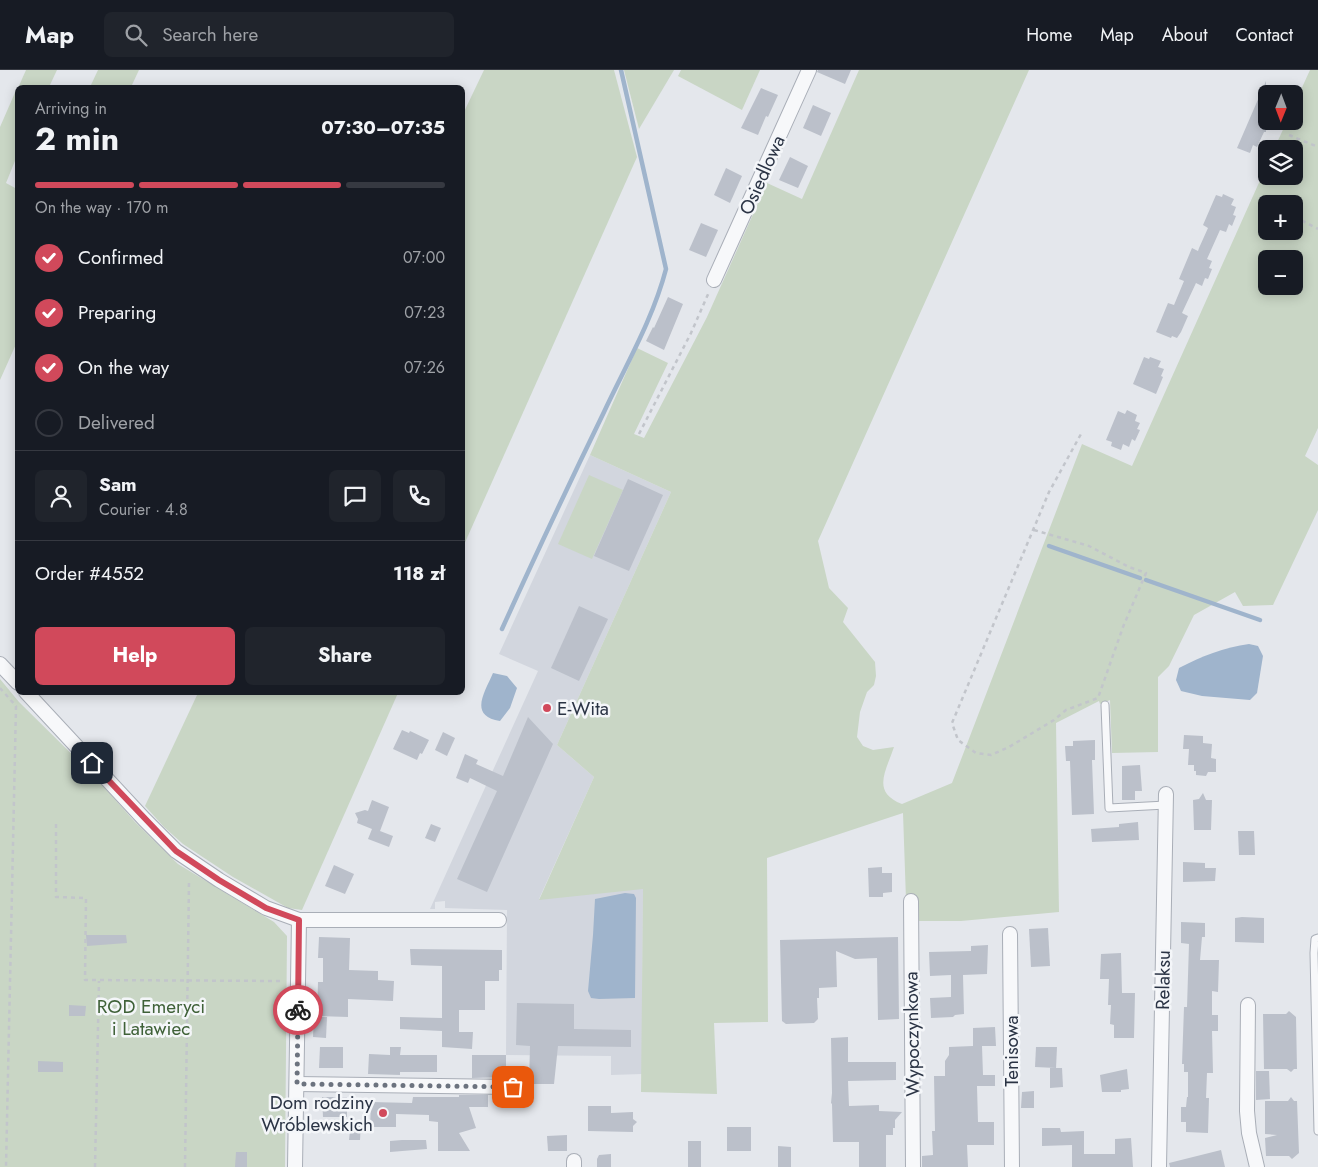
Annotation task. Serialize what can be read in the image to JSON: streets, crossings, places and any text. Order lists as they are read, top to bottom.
{
  "streets": {
    "street": [
      "Osiedlowa",
      "Relaksu",
      "Wypoczynkowa",
      "Tenisowa"
    ]
  },
  "parks": ["ROD Emeryci i Latawiec"],
  "places": ["E-Wita", "Dom rodziny Wróblewskich"],
  "north": "bottom",
  "page": {
    "header": "Map",
    "search": "Search here",
    "nav": [
      "Home",
      "Map",
      "About",
      "Contact"
    ],
    "map_buttons": ["+", "−"],
    "heading": ["2 min", "Arriving in", "07:30–07:35"],
    "panel": [
      "Sam",
      "Courier · 4.8",
      "Order #4552",
      "118 zł"
    ],
    "bar": "On the way · 170 m",
    "list": [
      ["Confirmed", "07:00"],
      ["Preparing", "07:23"],
      ["On the way", "07:26"],
      "Delivered"
    ],
    "buttons": ["Help", "Share"]
  }
}
